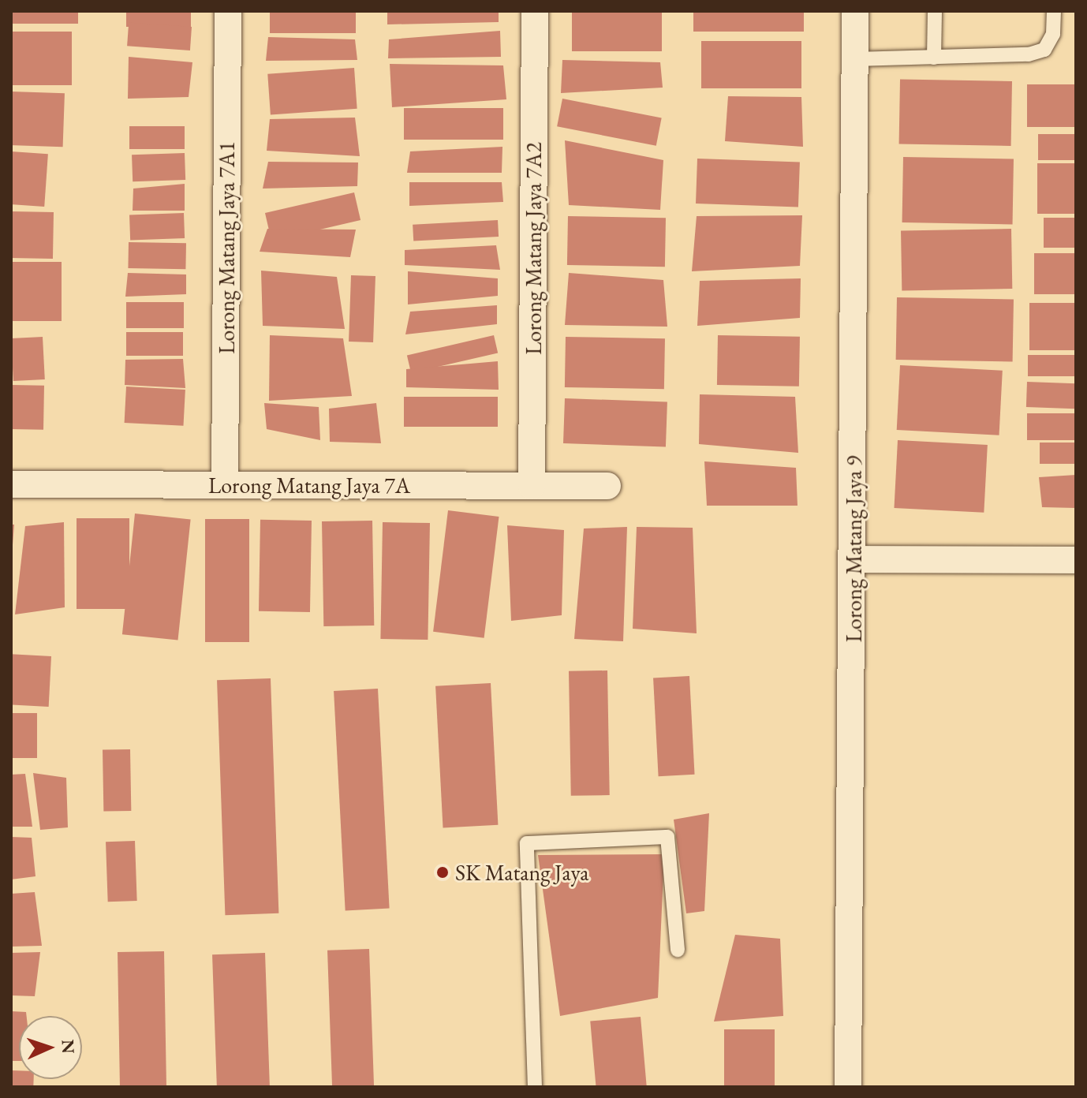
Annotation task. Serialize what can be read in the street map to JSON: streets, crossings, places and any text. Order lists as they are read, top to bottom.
{
  "streets": {
    "street": [
      "Lorong Matang Jaya 7A1",
      "Lorong Matang Jaya 7A2",
      "Lorong Matang Jaya 7A",
      "Lorong Matang Jaya 9"
    ]
  },
  "crossings": [
    ["Lorong Matang Jaya 7A1", "Lorong Matang Jaya 7A"],
    ["Lorong Matang Jaya 7A2", "Lorong Matang Jaya 7A"]
  ],
  "places": ["SK Matang Jaya"],
  "north": "right"
}
